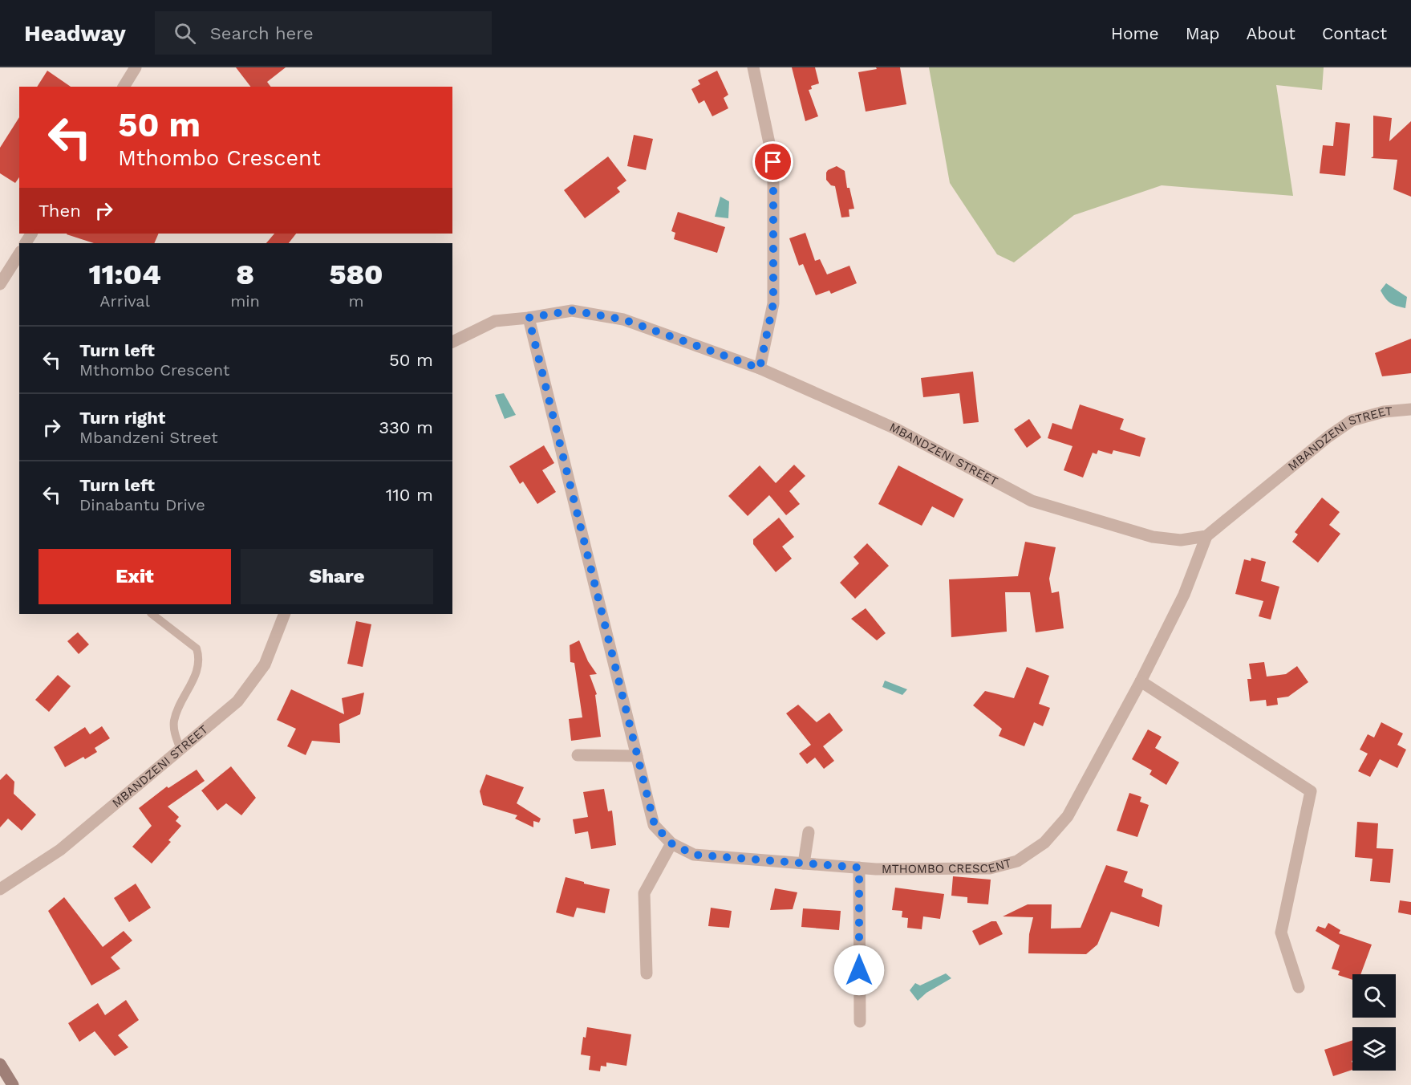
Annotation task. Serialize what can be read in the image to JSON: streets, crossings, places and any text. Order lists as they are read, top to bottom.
{
  "streets": {
    "street": ["MBANDZENI STREET", "MTHOMBO CRESCENT"]
  },
  "crossings": [
    ["MBANDZENI STREET", "MTHOMBO CRESCENT"]
  ],
  "page": {
    "header": "Headway",
    "search": "Search here",
    "nav": [
      "Home",
      "Map",
      "About",
      "Contact"
    ],
    "turn": ["50 m", "Mthombo Crescent"],
    "then": "Then",
    "eta": [
      "11:04",
      "Arrival",
      "8",
      "min",
      "580",
      "m"
    ],
    "list": [
      {
        "name": "Turn left",
        "note": "Mthombo Crescent",
        "value": "50 m"
      },
      {
        "name": "Turn right",
        "note": "Mbandzeni Street",
        "value": "330 m"
      },
      {
        "name": "Turn left",
        "note": "Dinabantu Drive",
        "value": "110 m"
      }
    ],
    "buttons": ["Exit", "Share"]
  }
}
